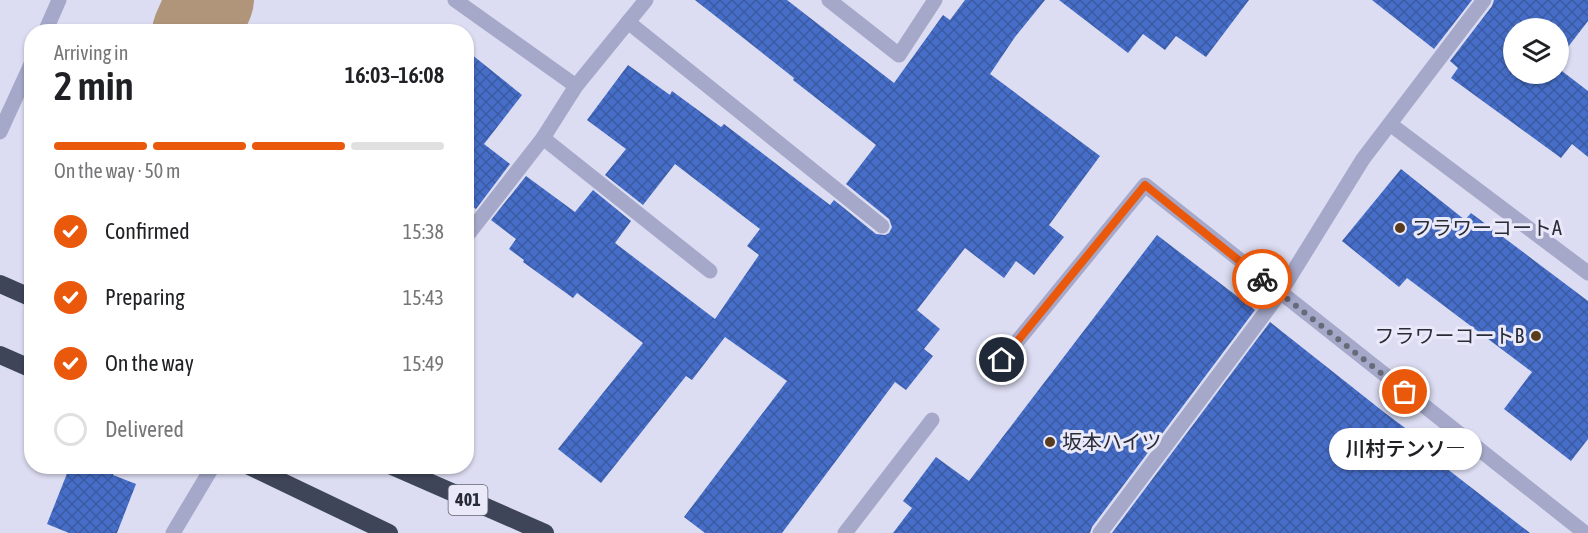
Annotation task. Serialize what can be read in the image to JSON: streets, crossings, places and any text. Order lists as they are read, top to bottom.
{
  "streets": {
    "highway": ["401"]
  },
  "places": [
    "フラワーコートA",
    "フラワーコートB",
    "川村テンソ―",
    "坂本ハイツ"
  ],
  "page": {
    "heading": ["2 min", "Arriving in", "16:03–16:08"],
    "bar": "On the way · 50 m",
    "list": [
      ["Confirmed", "15:38"],
      ["Preparing", "15:43"],
      ["On the way", "15:49"],
      "Delivered"
    ],
    "bubble": "川村テンソ―"
  }
}
